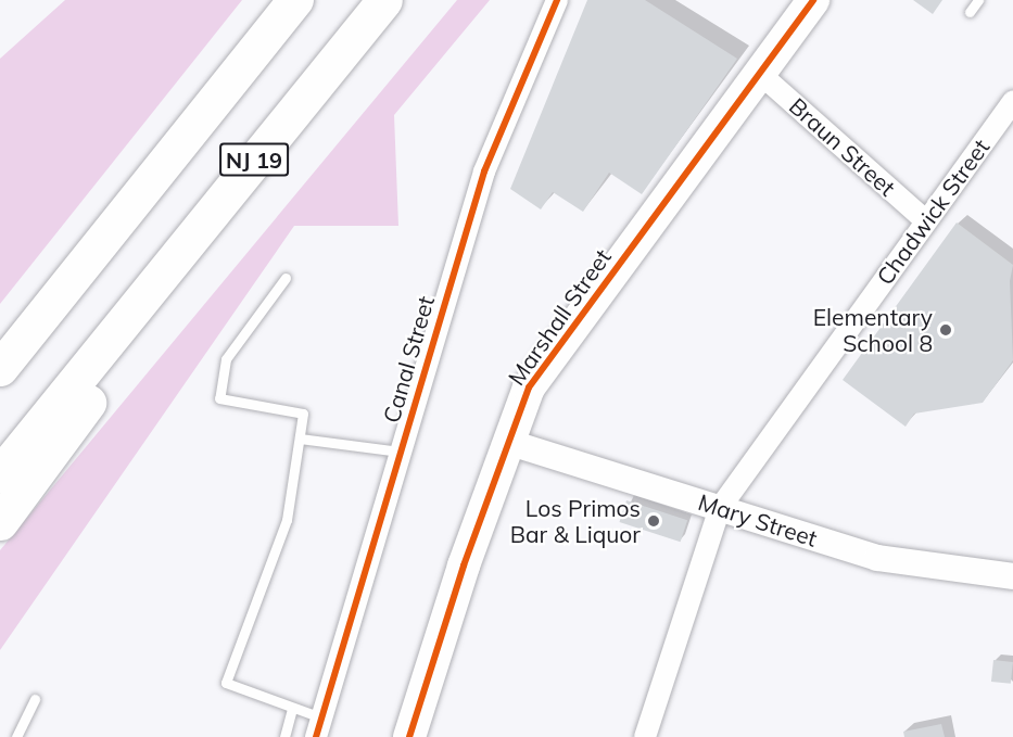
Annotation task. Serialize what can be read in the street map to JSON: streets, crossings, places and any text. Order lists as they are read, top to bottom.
{
  "streets": {
    "highway": ["NJ 19"],
    "main road": ["Marshall Street"],
    "street": [
      "Braun Street",
      "Chadwick Street",
      "Canal Street",
      "Mary Street"
    ]
  },
  "crossings": [
    ["Braun Street", "Chadwick Street"],
    ["Braun Street", "Marshall Street"],
    ["Chadwick Street", "Mary Street"],
    ["Marshall Street", "Mary Street"]
  ],
  "places": ["Elementary School 8", "Los Primos Bar & Liquor"]
}
